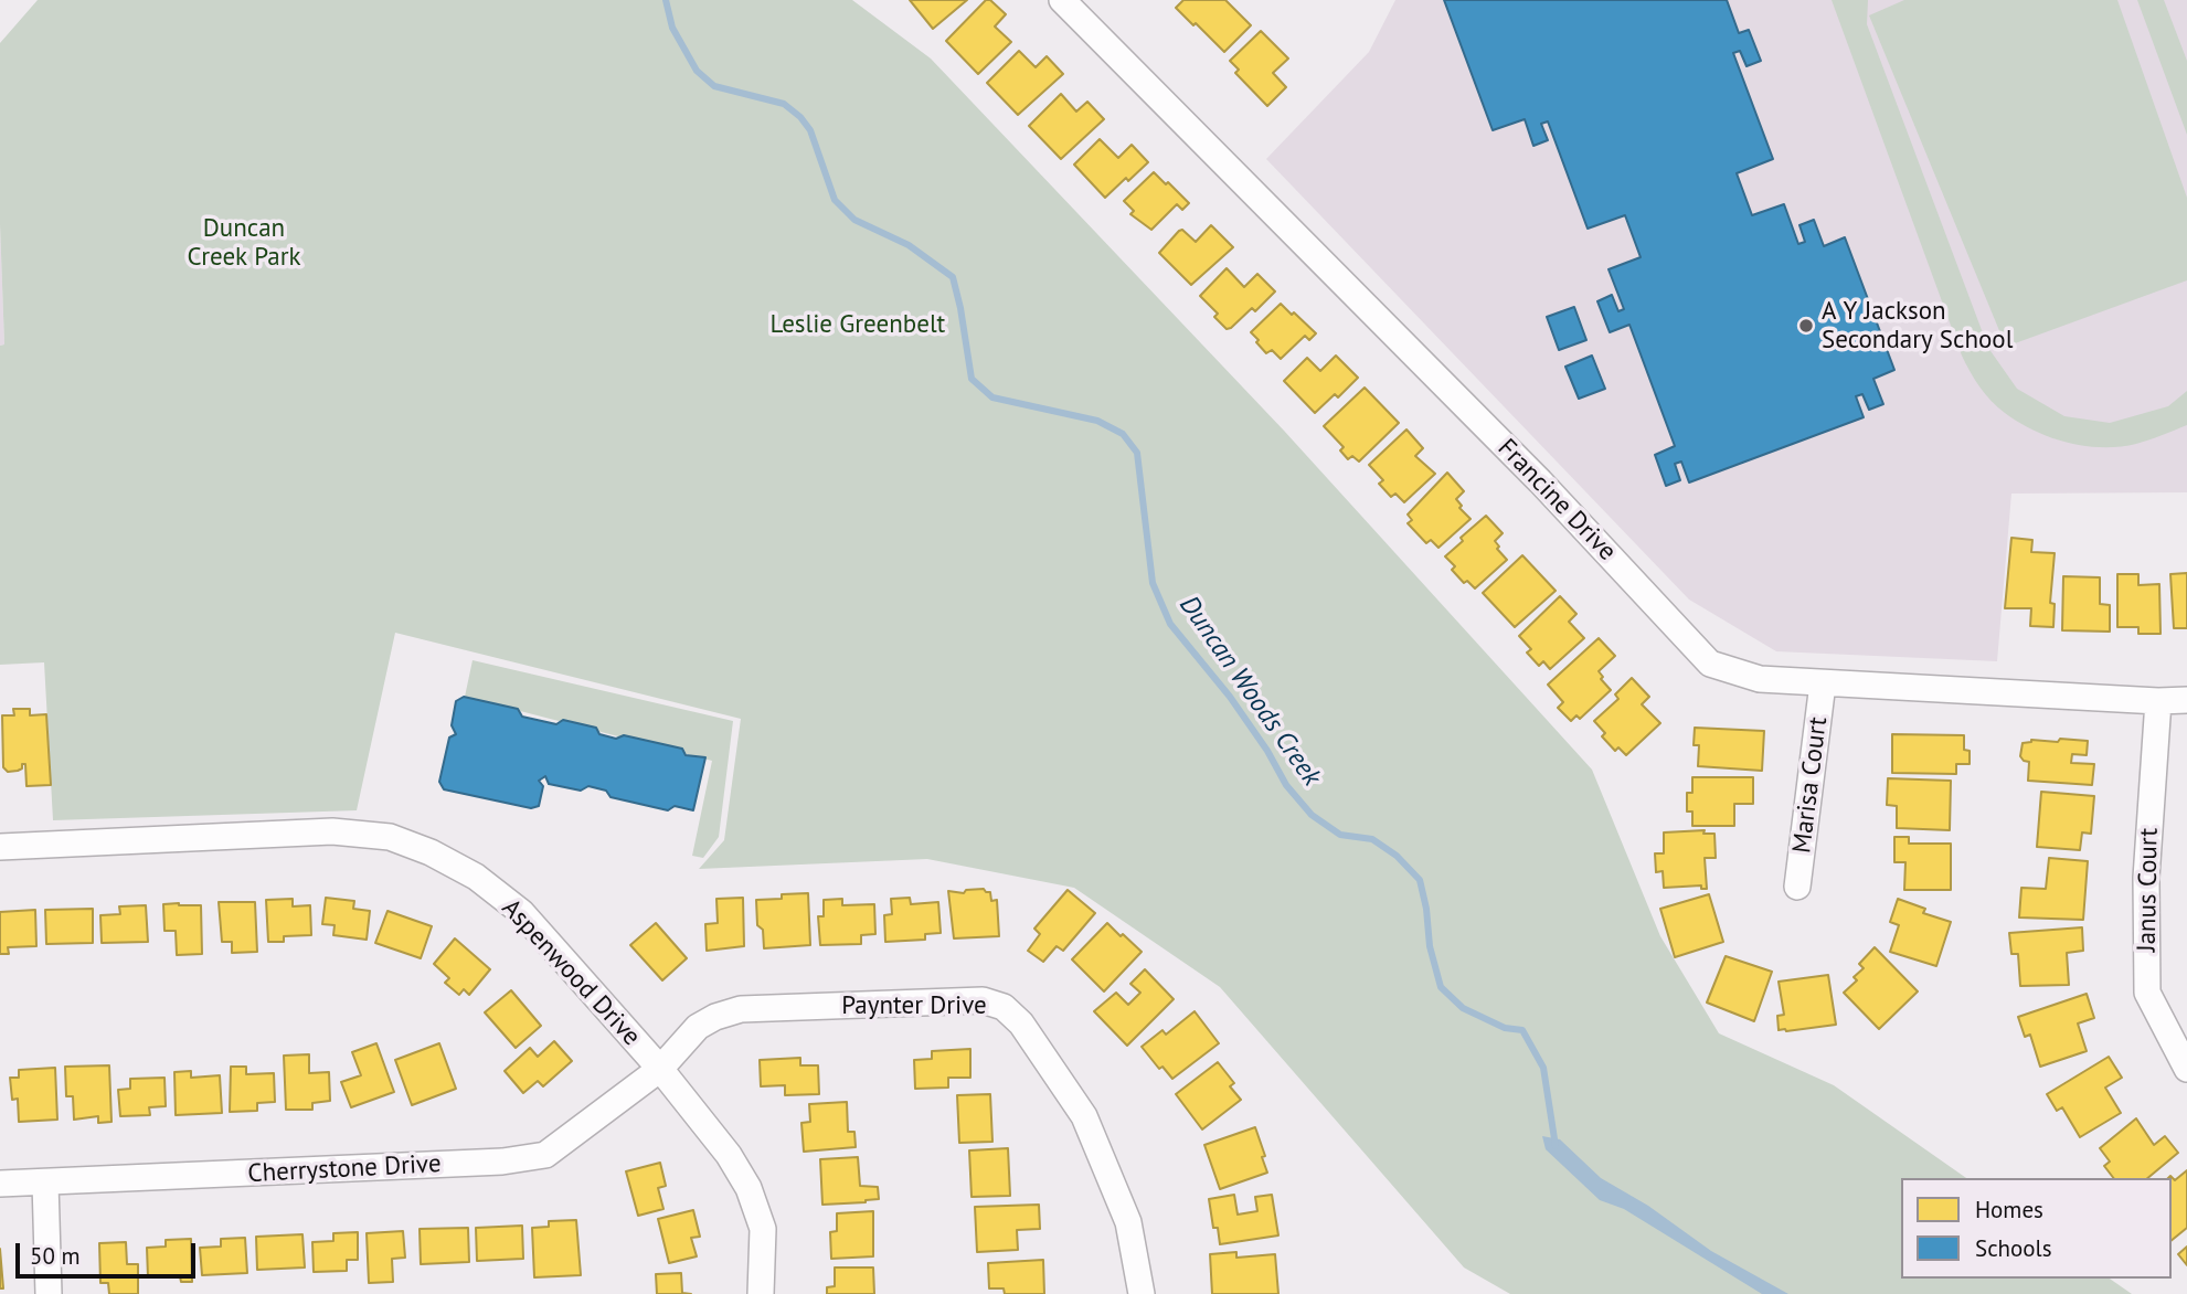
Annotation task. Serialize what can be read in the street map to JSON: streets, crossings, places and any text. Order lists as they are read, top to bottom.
{
  "streets": {
    "street": [
      "Francine Drive",
      "Marisa Court",
      "Janus Court",
      "Aspenwood Drive",
      "Paynter Drive",
      "Cherrystone Drive"
    ]
  },
  "crossings": [
    ["Francine Drive", "Marisa Court"],
    ["Francine Drive", "Janus Court"],
    ["Aspenwood Drive", "Paynter Drive"],
    ["Aspenwood Drive", "Cherrystone Drive"],
    ["Paynter Drive", "Cherrystone Drive"]
  ],
  "water": ["Duncan Woods Creek"],
  "parks": ["Duncan Creek Park", "Leslie Greenbelt"],
  "places": ["A Y Jackson Secondary School"],
  "legend": ["Homes", "Schools"],
  "scale_bar": "50 m"
}
